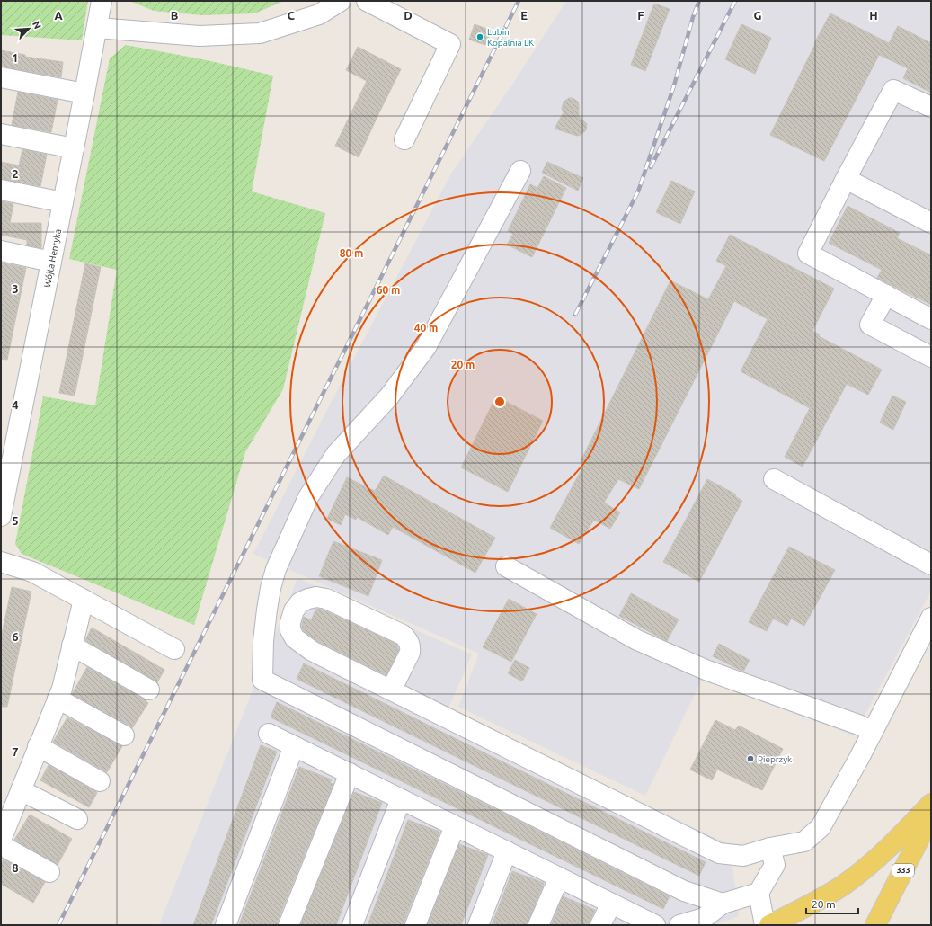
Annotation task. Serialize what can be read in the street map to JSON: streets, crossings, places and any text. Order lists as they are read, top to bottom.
{
  "streets": {
    "main road": ["333"],
    "street": ["Wójta Henryka"]
  },
  "places": ["Lubin Kopalnia LK", "Pieprzyk"],
  "scale_bar": "20 m",
  "north": "top right",
  "grid": {
    "columns": [
      "A",
      "B",
      "C",
      "D",
      "E",
      "F",
      "G",
      "H"
    ],
    "rows": [
      "1",
      "2",
      "3",
      "4",
      "5",
      "6",
      "7",
      "8"
    ]
  },
  "rings": [
    "80 m",
    "60 m",
    "40 m",
    "20 m"
  ]
}
